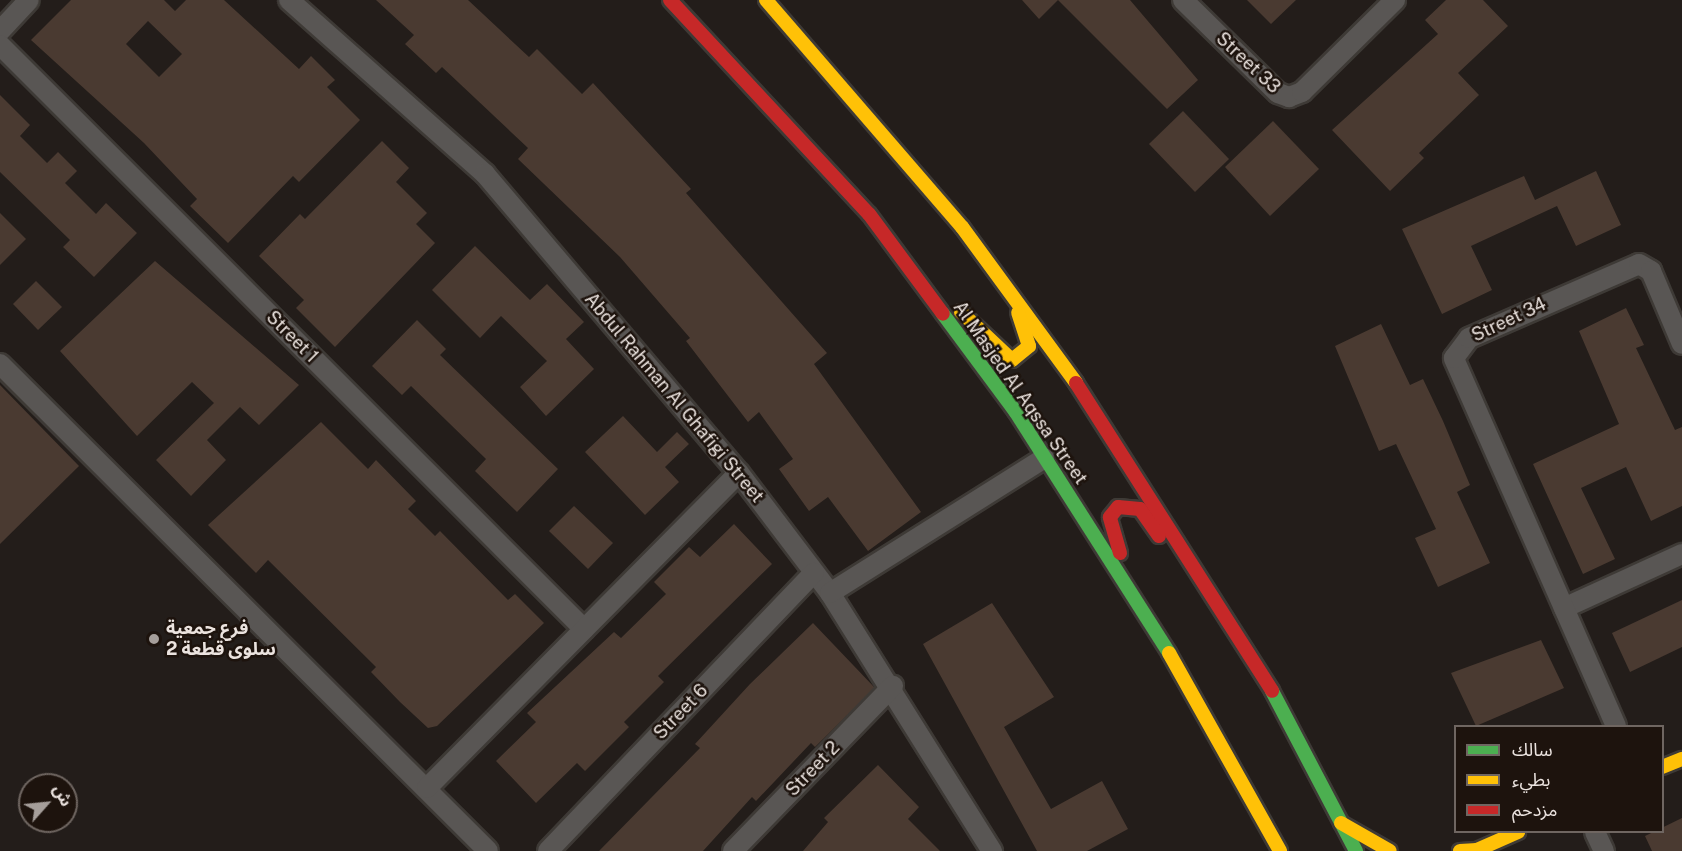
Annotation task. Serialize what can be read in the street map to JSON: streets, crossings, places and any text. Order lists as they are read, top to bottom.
{
  "streets": {
    "main road": ["Al Masjed Al Aqssa Street"],
    "street": [
      "Street 33",
      "Street 34",
      "Street 1",
      "Abdul Rahman Al Ghafigi Street",
      "Street 6",
      "Street 2"
    ]
  },
  "crossings": [
    ["Abdul Rahman Al Ghafigi Street", "Street 6"],
    ["Abdul Rahman Al Ghafigi Street", "Street 2"]
  ],
  "places": ["فرع جمعية سلوى قطعة 2"],
  "legend": ["سالك", "بطيء", "مزدحم"],
  "north": "top right"
}
